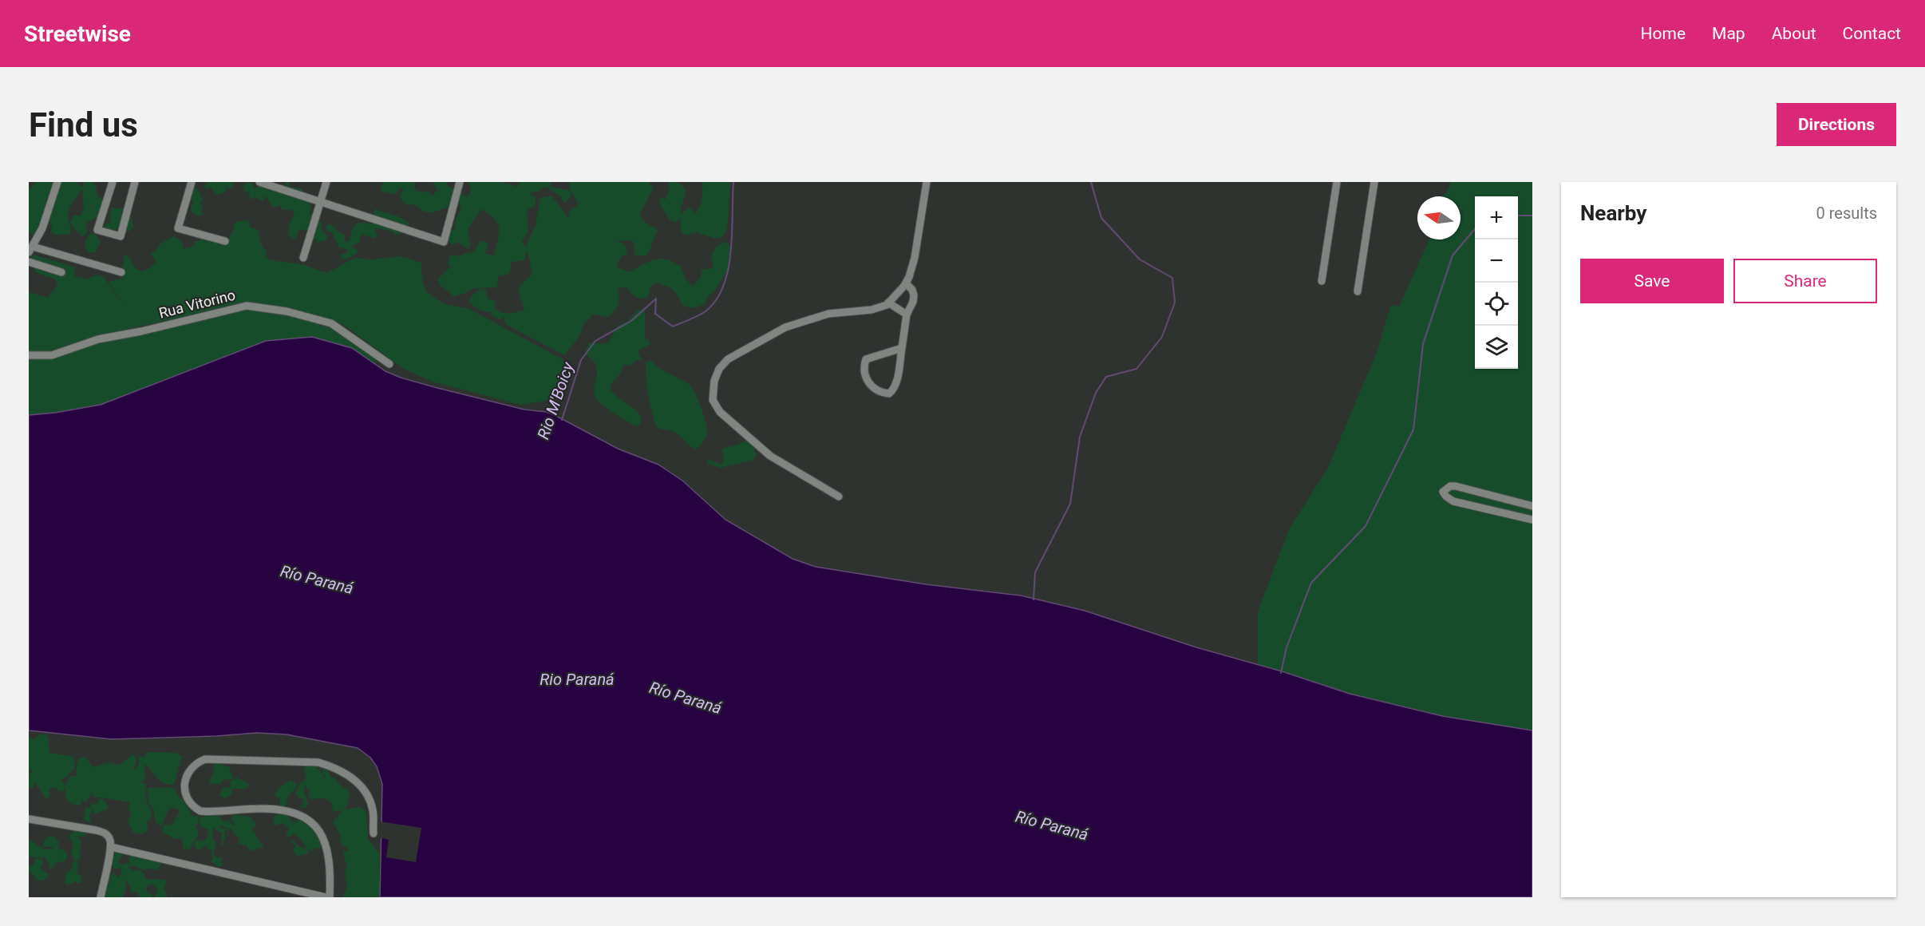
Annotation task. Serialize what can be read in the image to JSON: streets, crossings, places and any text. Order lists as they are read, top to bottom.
{
  "streets": {
    "street": ["Rua Vitorino"]
  },
  "water": ["Rio M'Boicy", "Río Paraná", "Rio Paraná"],
  "north": "left",
  "page": {
    "header": "Streetwise",
    "nav": [
      "Home",
      "Map",
      "About",
      "Contact"
    ],
    "buttons": [
      "Directions",
      ["Save", "Share"]
    ],
    "title": "Find us",
    "heading": ["Nearby", "0 results"],
    "map_buttons": ["+", "−"]
  }
}
